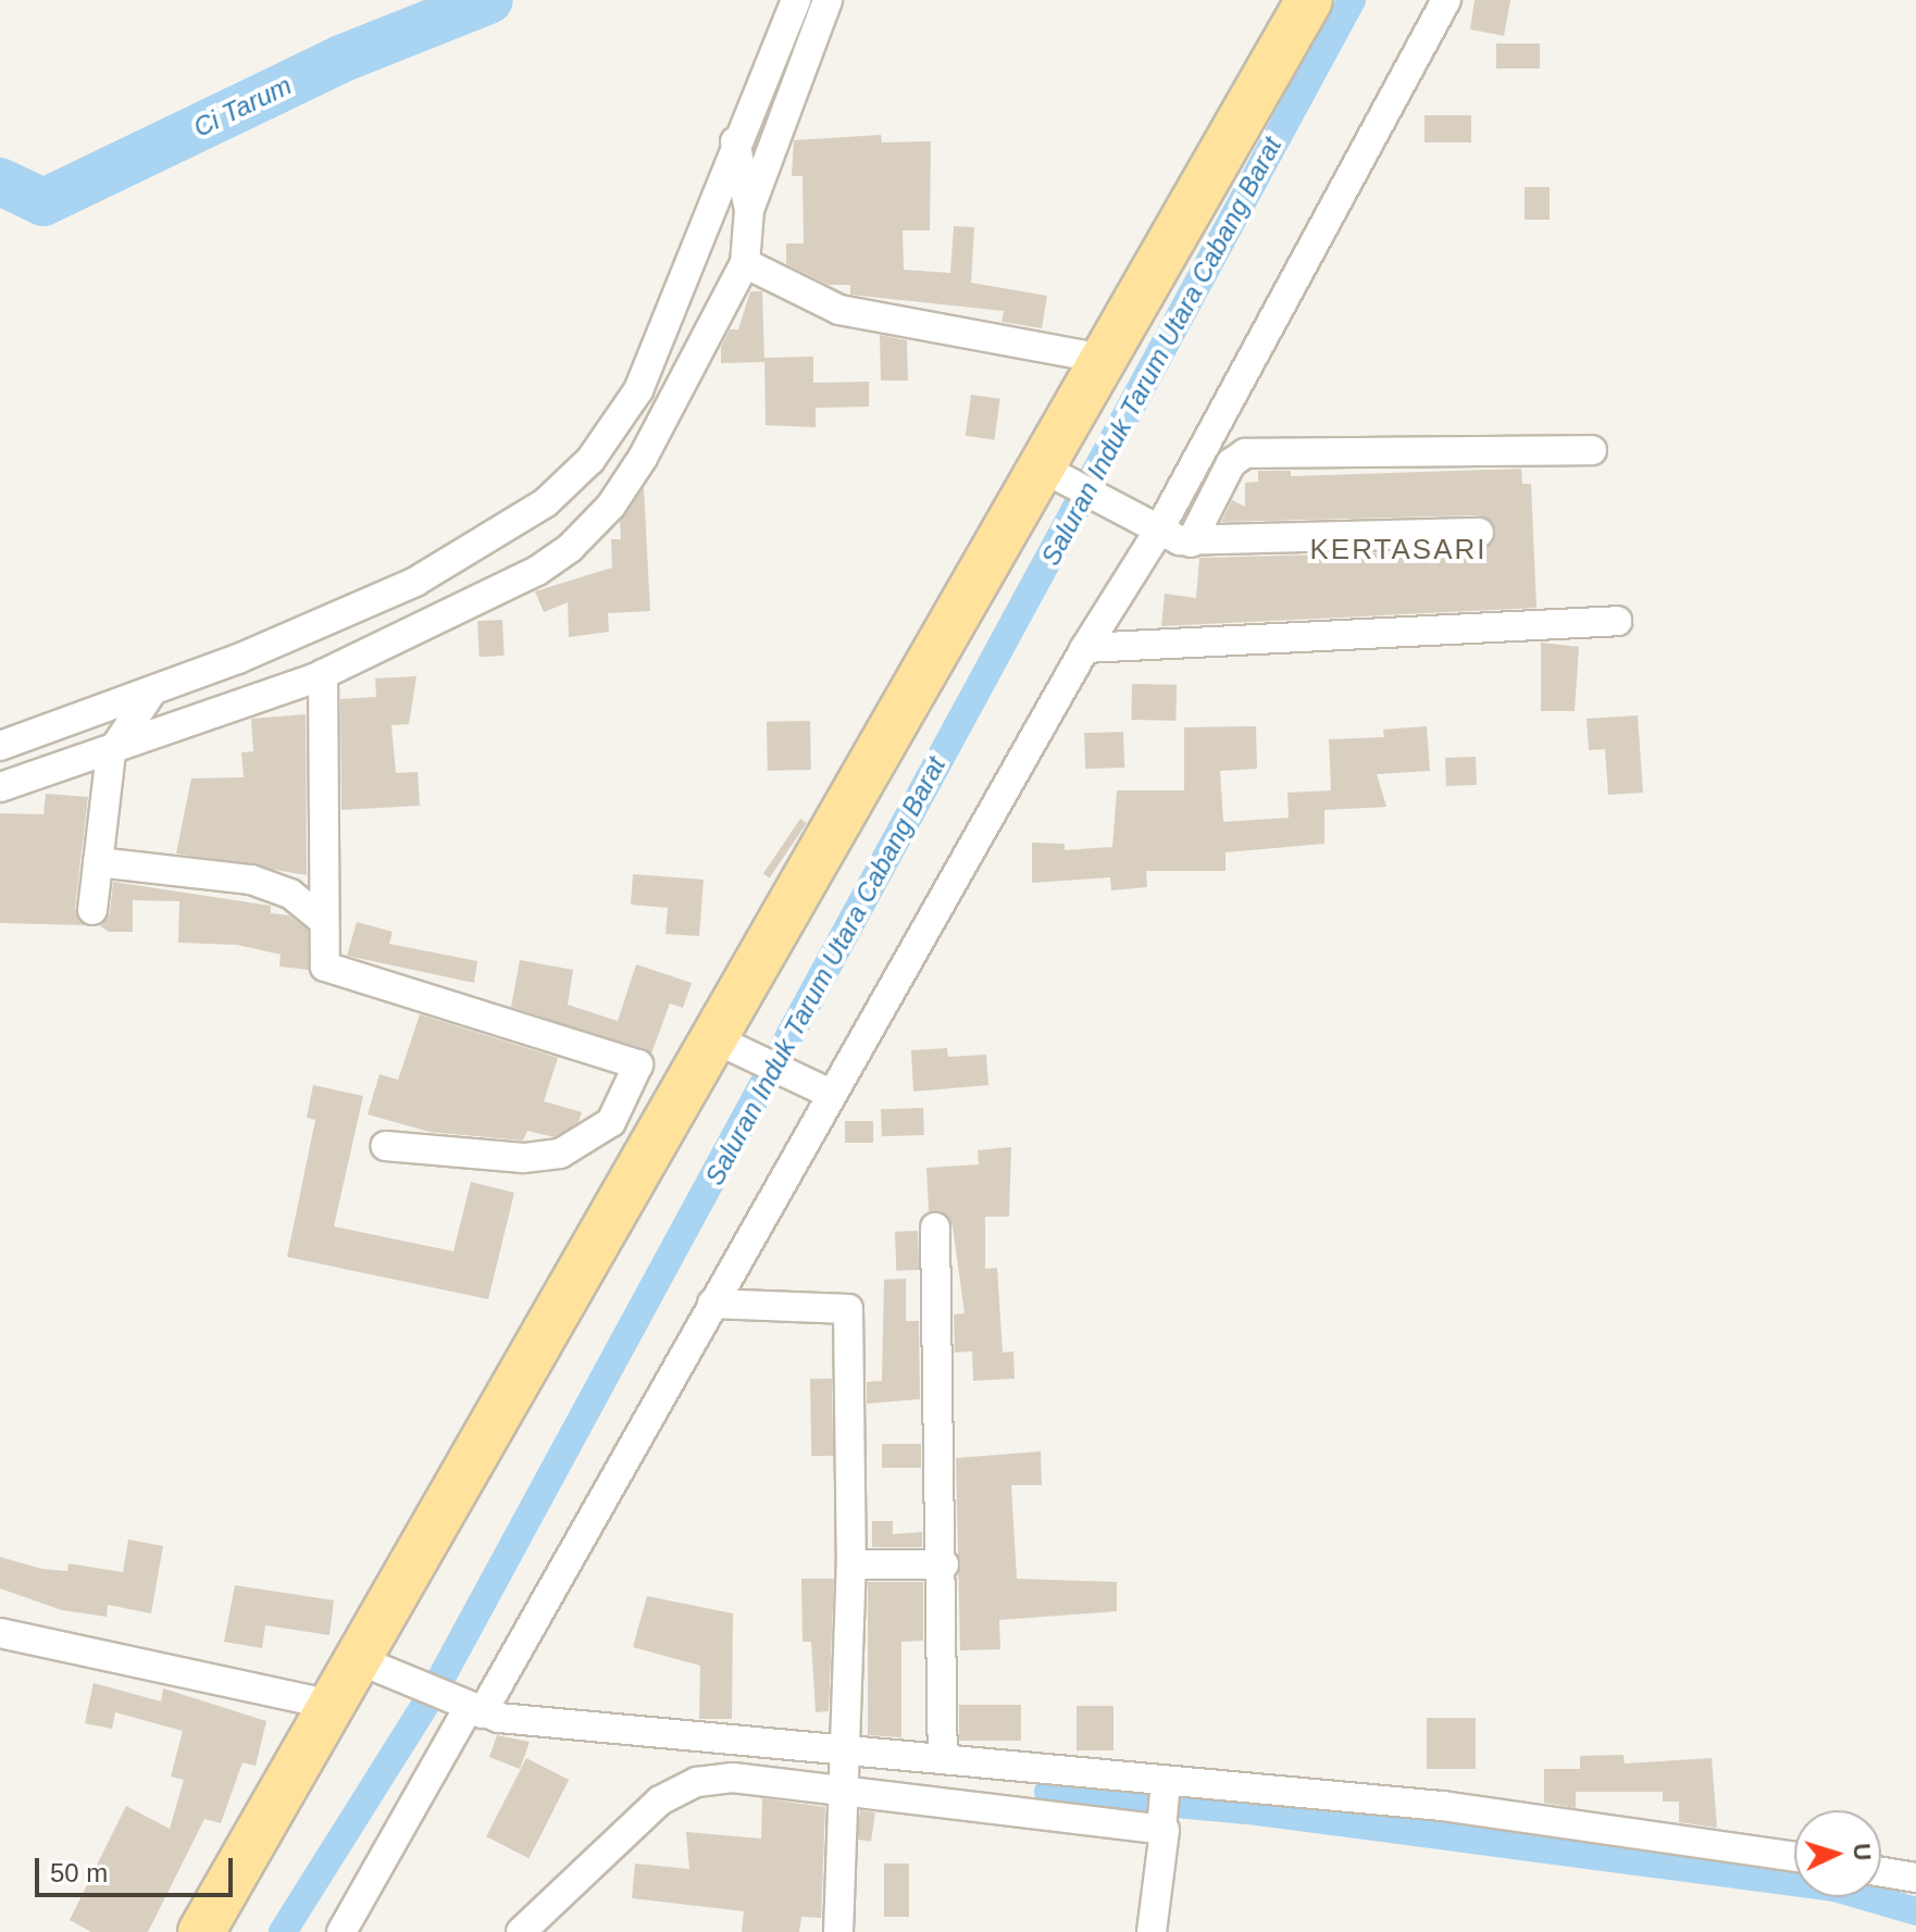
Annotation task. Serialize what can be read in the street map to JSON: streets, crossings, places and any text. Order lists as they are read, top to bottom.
{
  "districts": ["KERTASARI"],
  "water": ["Ci Tarum", "Saluran Induk Tarum Utara Cabang Barat"],
  "scale_bar": "50 m",
  "north": "right"
}
